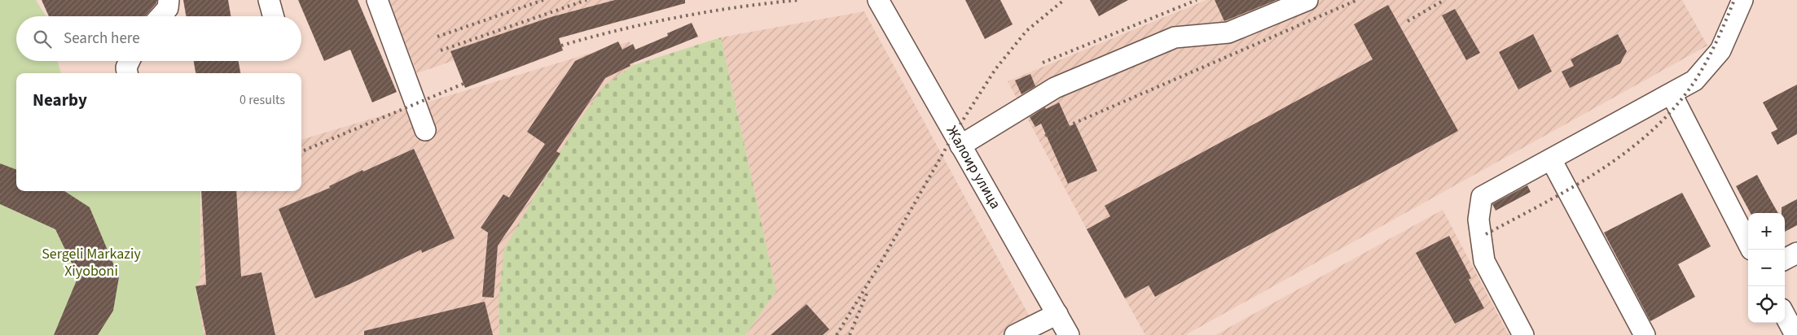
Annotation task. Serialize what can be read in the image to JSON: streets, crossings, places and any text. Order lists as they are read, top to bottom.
{
  "streets": {
    "street": ["Жалоир улица"]
  },
  "parks": ["Sergeli Markaziy Xiyoboni"],
  "page": {
    "search": "Search here",
    "heading": ["Nearby", "0 results"],
    "map_buttons": ["+", "−"]
  }
}
